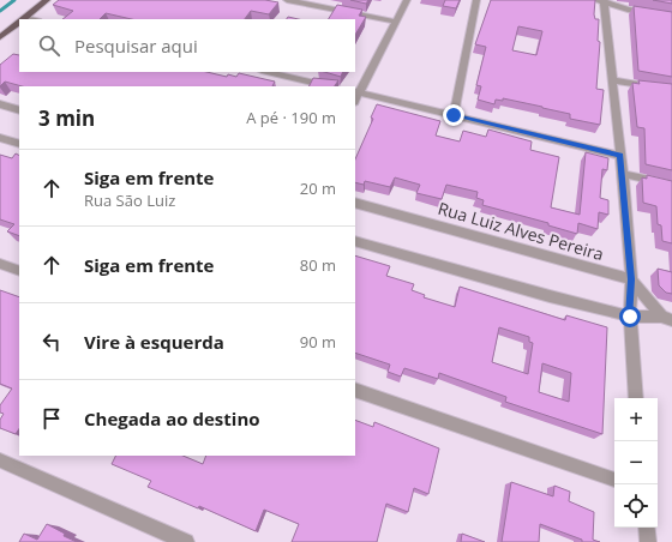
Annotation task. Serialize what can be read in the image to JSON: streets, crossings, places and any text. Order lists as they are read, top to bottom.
{
  "streets": {
    "street": ["Rua Luiz Alves Pereira"]
  },
  "page": {
    "search": "Pesquisar aqui",
    "heading": ["3 min", "A pé · 190 m"],
    "list": [
      ["Siga em frente", "Rua São Luiz", "20 m"],
      ["Siga em frente", "80 m"],
      ["Vire à esquerda", "90 m"],
      "Chegada ao destino"
    ],
    "map_buttons": ["+", "−"]
  }
}
